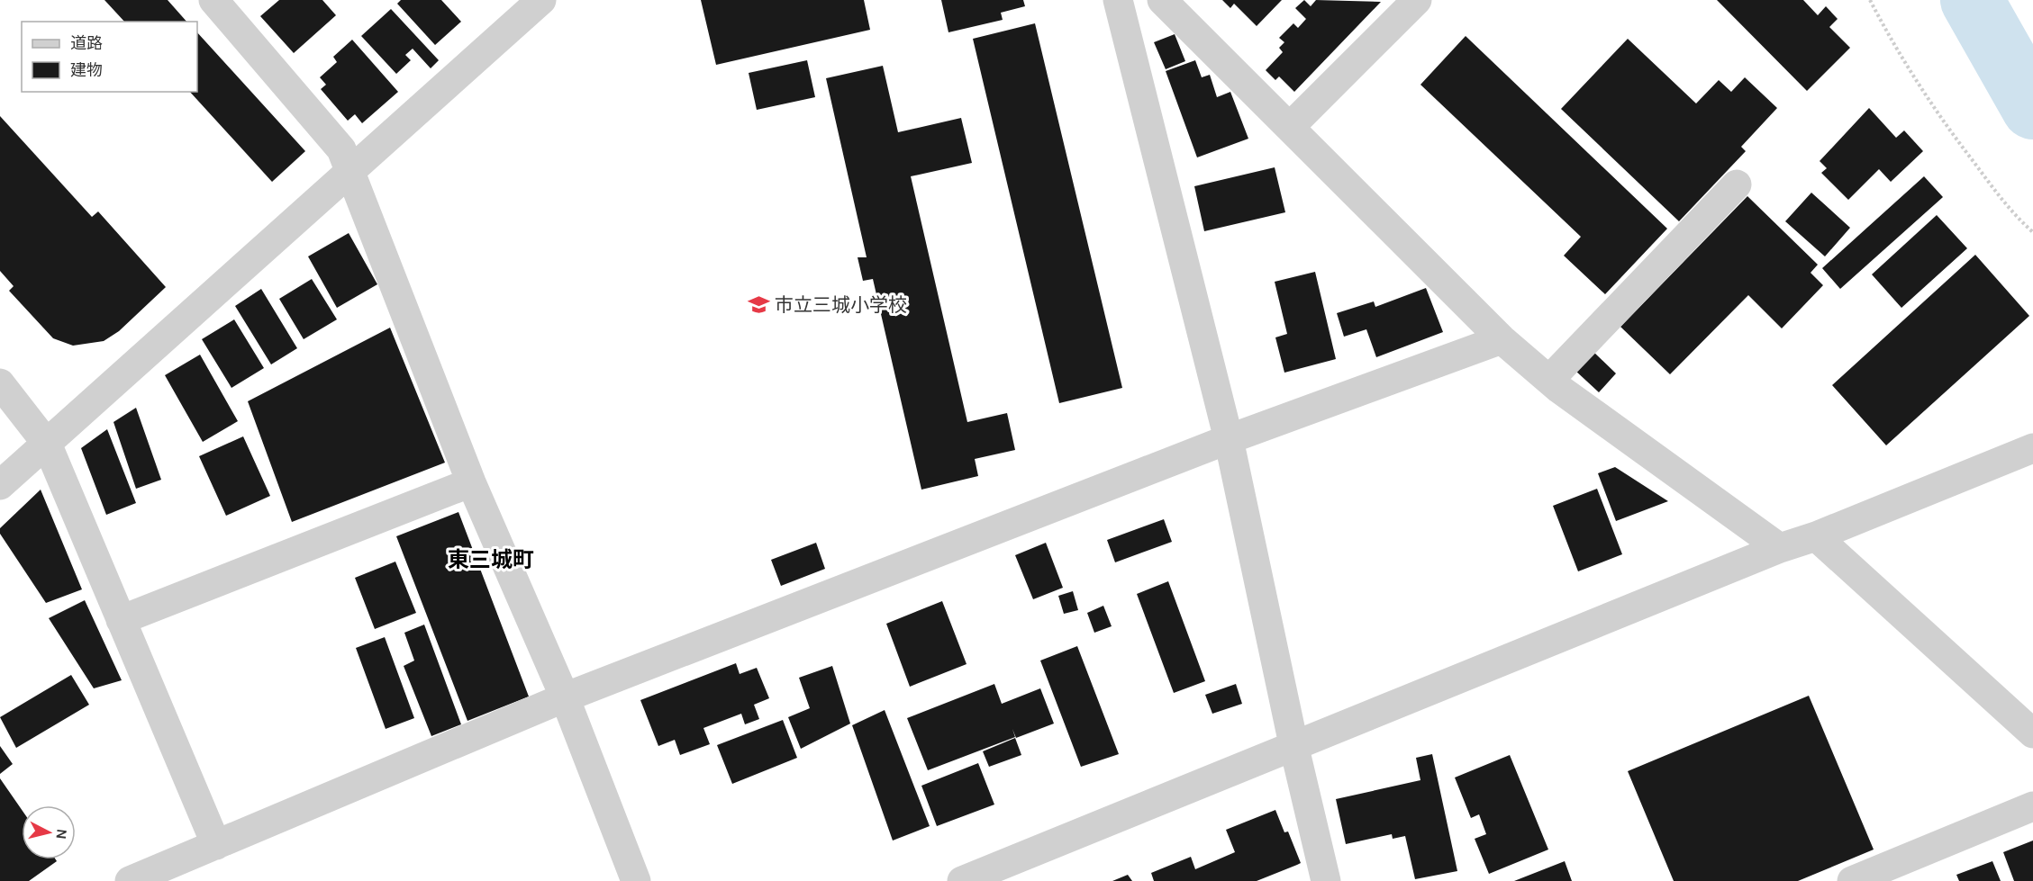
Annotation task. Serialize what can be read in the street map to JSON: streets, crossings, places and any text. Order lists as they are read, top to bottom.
{
  "districts": ["東三城町"],
  "places": {
    "school or university": ["市立三城小学校"]
  },
  "legend": ["道路", "建物"],
  "north": "right"
}
